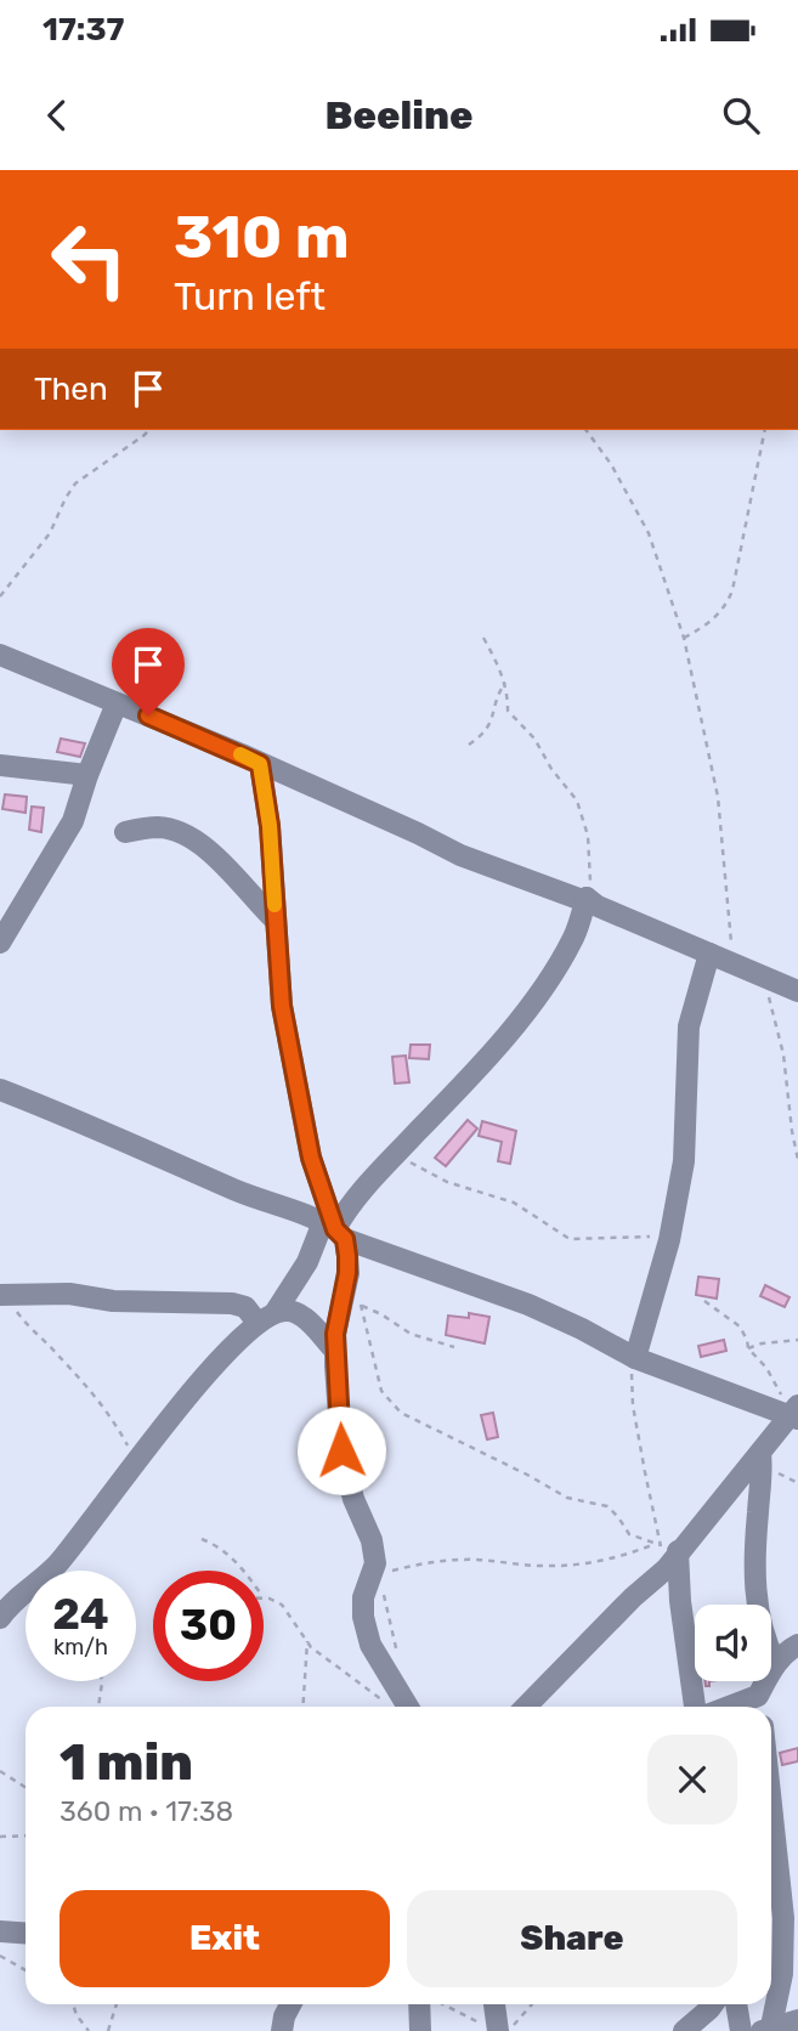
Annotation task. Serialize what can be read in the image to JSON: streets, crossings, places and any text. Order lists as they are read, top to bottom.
{
  "page": {
    "status": "17:37",
    "header": "Beeline",
    "turn": ["310 m", "Turn left"],
    "then": "Then",
    "speed": "24 km/h",
    "limit": "30",
    "heading": ["1 min", "360 m · 17:38"],
    "buttons": ["Exit", "Share"]
  }
}
